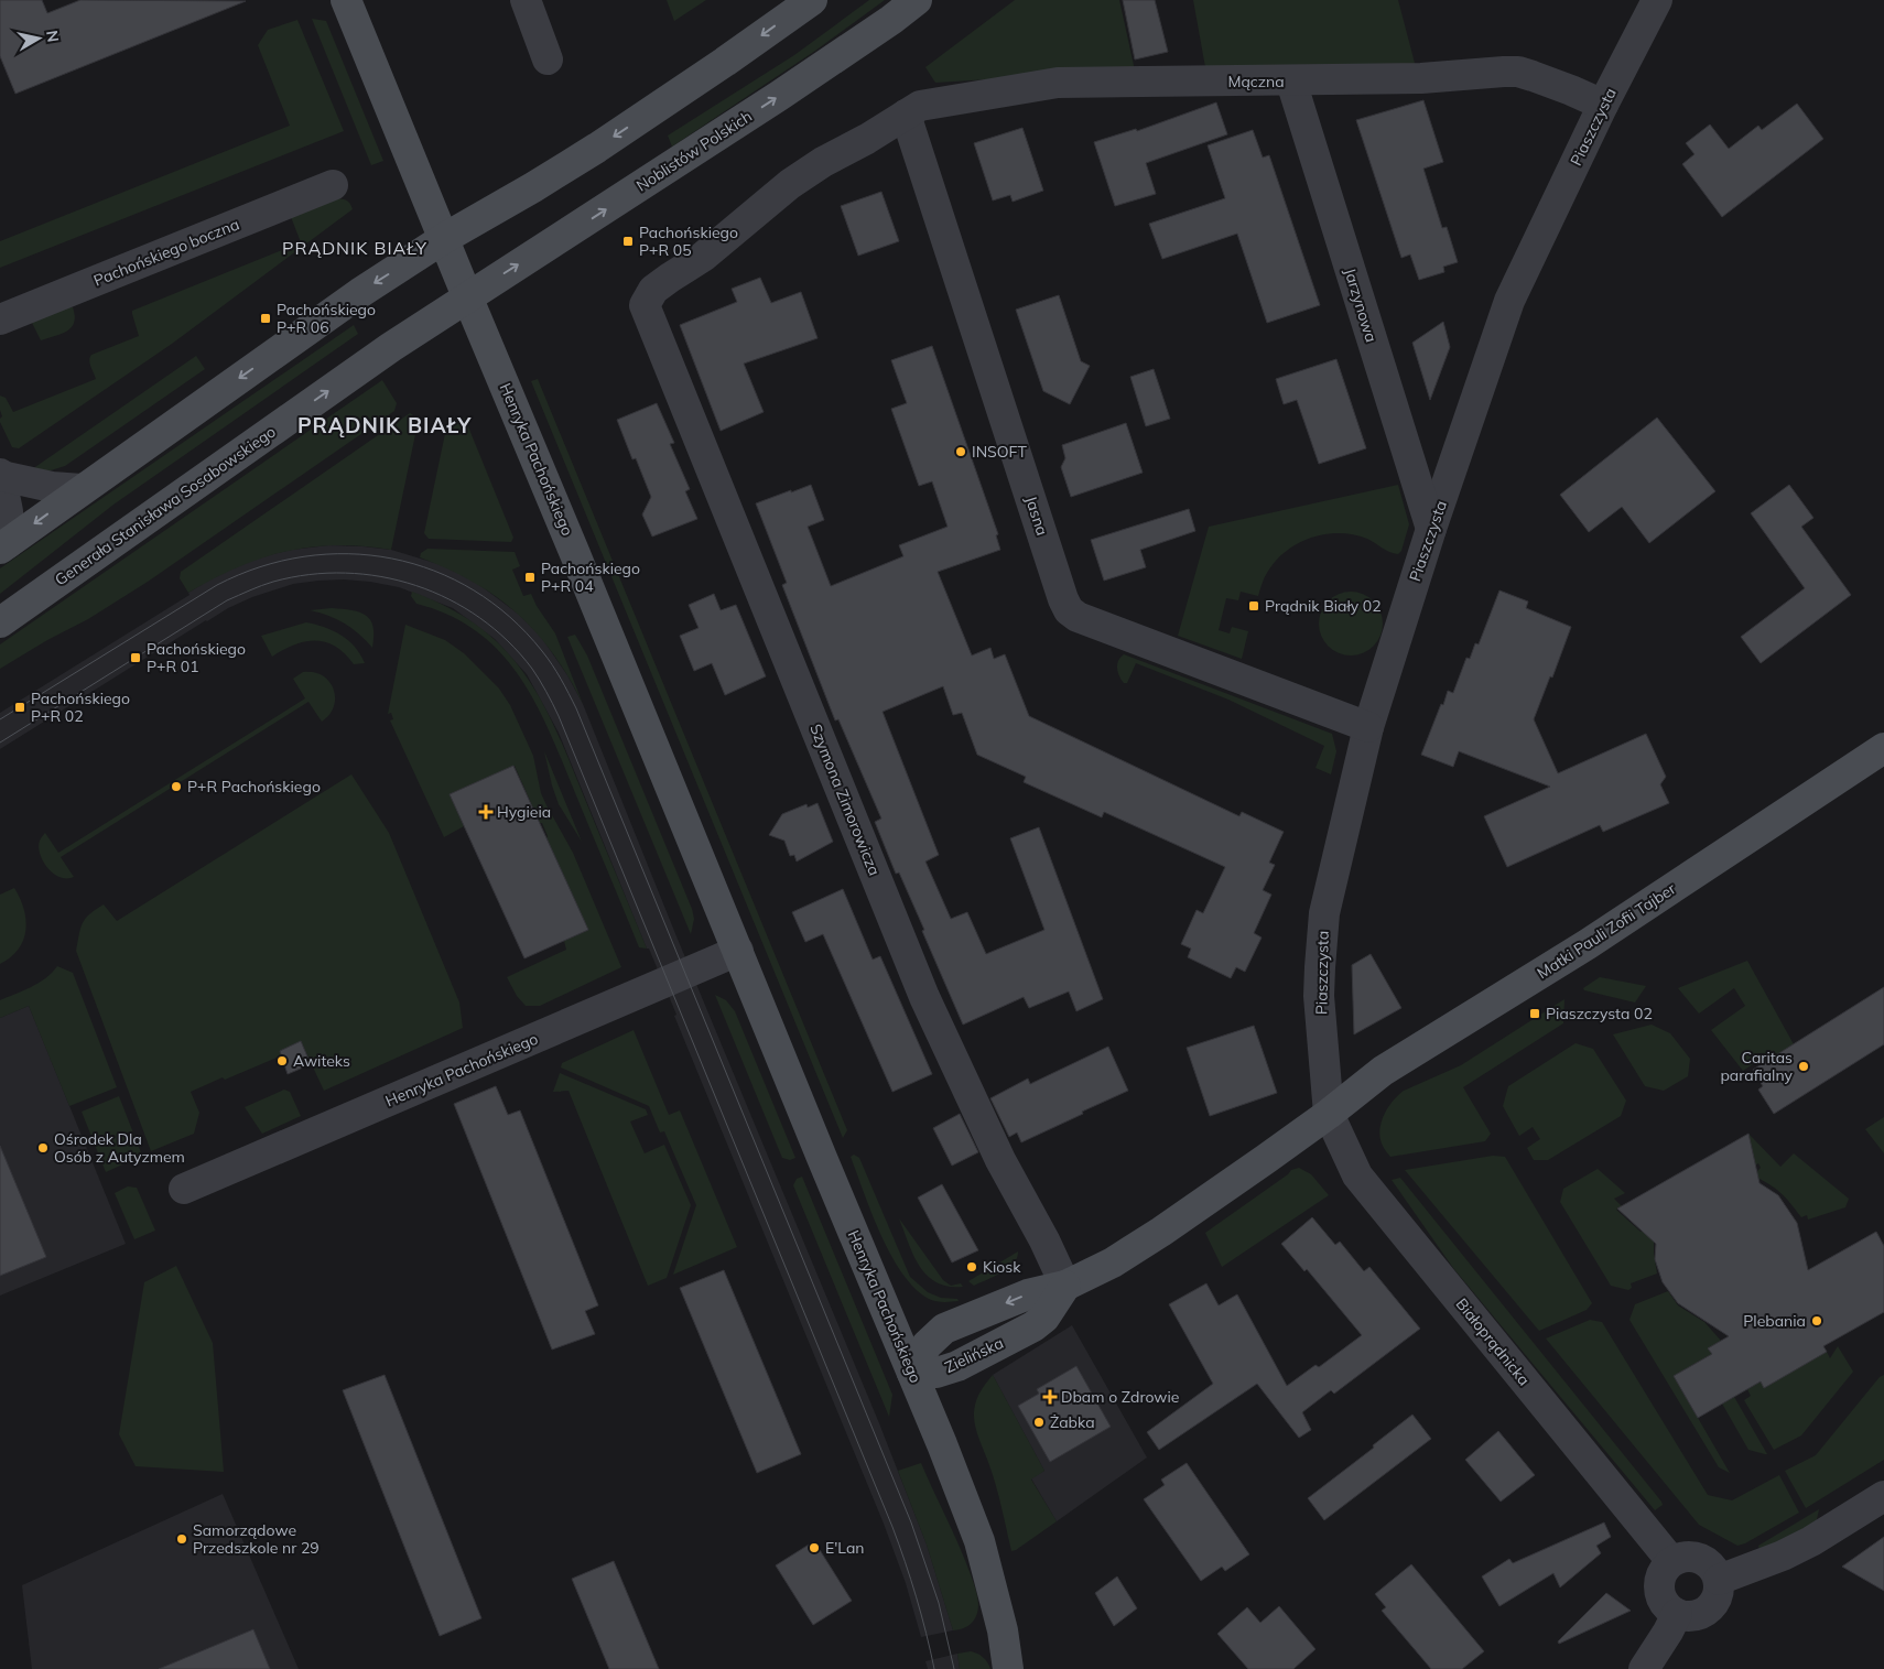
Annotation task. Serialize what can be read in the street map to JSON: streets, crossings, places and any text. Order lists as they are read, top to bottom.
{
  "streets": {
    "street": [
      "Mączna",
      "Piaszczysta",
      "Noblistów Polskich",
      "Pachońskiego boczna",
      "Jarzynowa",
      "Henryka Pachońskiego",
      "Generała Stanisława Sosabowskiego",
      "Jasna",
      "Szymona Zimorowicza",
      "Matki Pauli Zofii Tajber",
      "Białoprądnicka",
      "Zielińska"
    ]
  },
  "crossings": [
    ["Mączna", "Piaszczysta"],
    ["Mączna", "Jarzynowa"],
    ["Mączna", "Jasna"],
    ["Mączna", "Szymona Zimorowicza"],
    ["Piaszczysta", "Jarzynowa"],
    ["Piaszczysta", "Jasna"],
    ["Piaszczysta", "Matki Pauli Zofii Tajber"],
    ["Piaszczysta", "Białoprądnicka"],
    ["Piaszczysta", "Zielińska"],
    ["Noblistów Polskich", "Henryka Pachońskiego"],
    ["Noblistów Polskich", "Generała Stanisława Sosabowskiego"],
    ["Henryka Pachońskiego", "Generała Stanisława Sosabowskiego"],
    ["Henryka Pachońskiego", "Zielińska"],
    ["Szymona Zimorowicza", "Zielińska"],
    ["Matki Pauli Zofii Tajber", "Białoprądnicka"],
    ["Matki Pauli Zofii Tajber", "Zielińska"],
    ["Białoprądnicka", "Zielińska"]
  ],
  "districts": ["PRĄDNIK BIAŁY", "PRĄDNIK BIAŁY"],
  "places": {
    "transit": [
      "Pachońskiego P+R 05",
      "Pachońskiego P+R 06",
      "Pachońskiego P+R 04",
      "Prądnik Biały 02",
      "Pachońskiego P+R 01",
      "Pachońskiego P+R 02",
      "Piaszczysta 02"
    ],
    "other": [
      "INSOFT",
      "P+R Pachońskiego",
      "Awiteks",
      "Caritas parafialny",
      "Ośrodek Dla Osób z Autyzmem",
      "Kiosk",
      "Plebania",
      "Żabka",
      "Samorządowe Przedszkole nr 29",
      "E'Lan"
    ],
    "health": ["Hygieia", "Dbam o Zdrowie"]
  },
  "north": "right"
}
